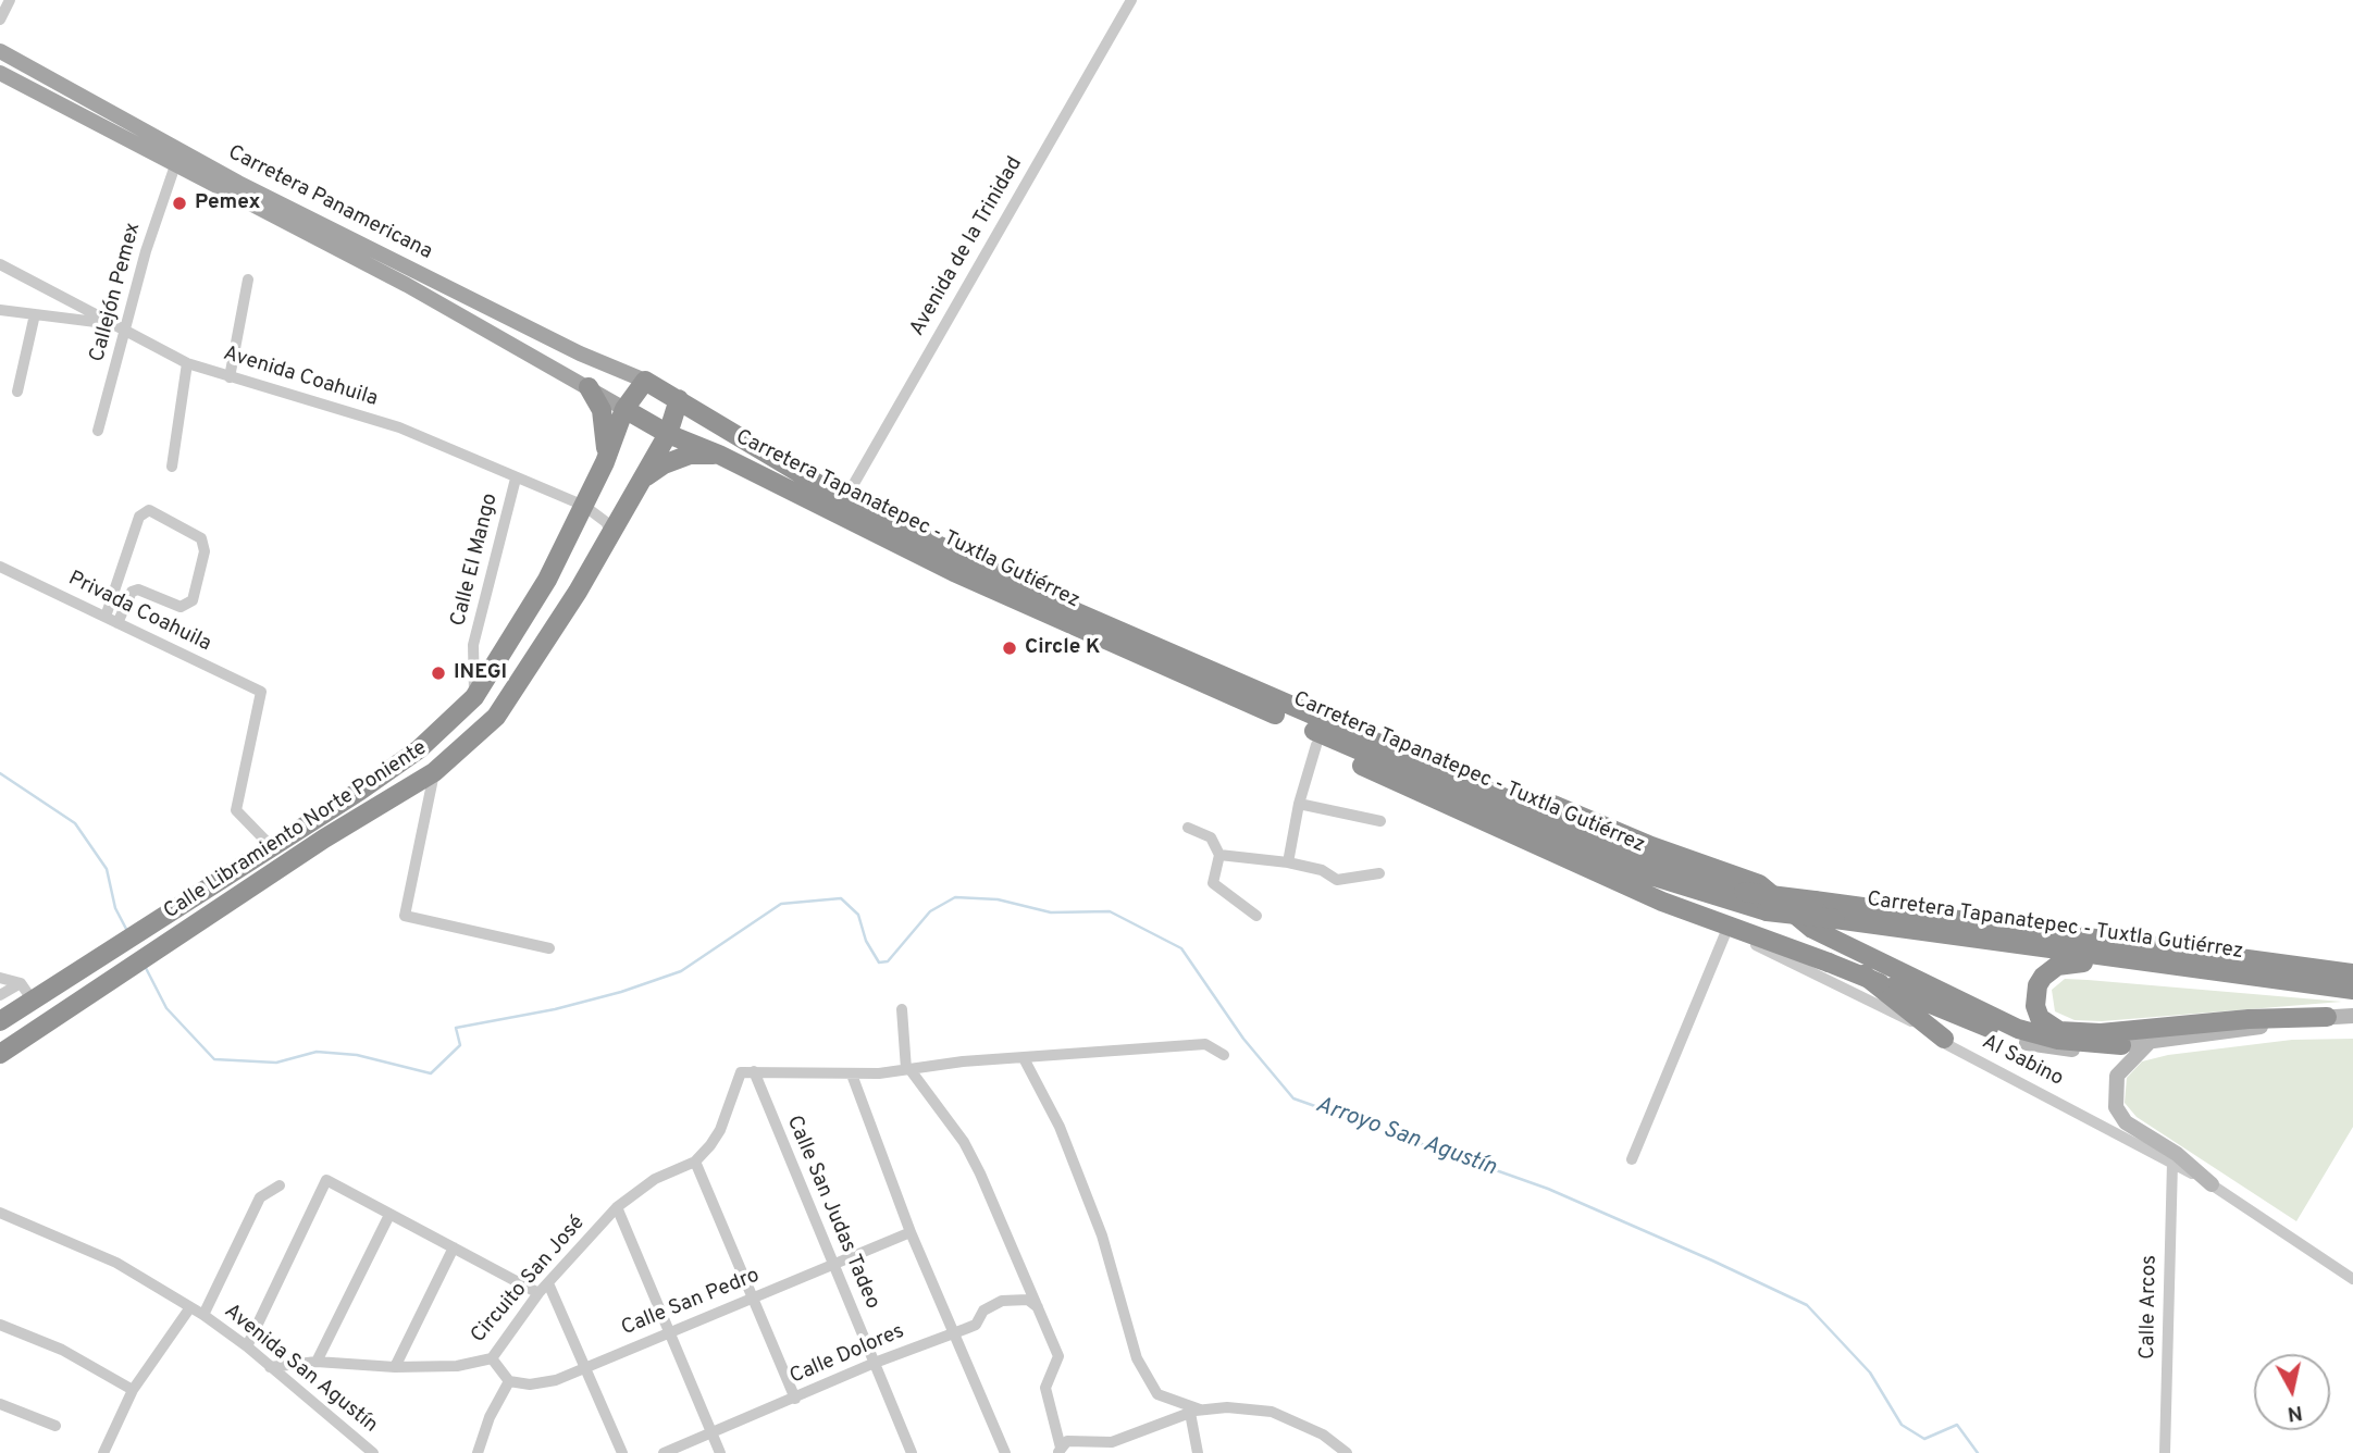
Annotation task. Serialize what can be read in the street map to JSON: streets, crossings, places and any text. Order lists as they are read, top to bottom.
{
  "streets": {
    "highway": ["Carretera Tapanatepec - Tuxtla Gutiérrez", "Calle Libramiento Norte Poniente"],
    "main road": ["Carretera Panamericana"],
    "street": [
      "Avenida de la Trinidad",
      "Callejón Pemex",
      "Avenida Coahuila",
      "Calle El Mango",
      "Privada Coahuila",
      "Al Sabino",
      "Calle San Judas Tadeo",
      "Circuito San José",
      "Calle San Pedro",
      "Calle Arcos",
      "Calle Dolores",
      "Avenida San Agustín"
    ]
  },
  "crossings": [
    ["Carretera Panamericana", "Callejón Pemex"],
    ["Carretera Panamericana", "Carretera Tapanatepec - Tuxtla Gutiérrez"],
    ["Carretera Panamericana", "Calle Libramiento Norte Poniente"],
    ["Avenida de la Trinidad", "Carretera Tapanatepec - Tuxtla Gutiérrez"],
    ["Callejón Pemex", "Avenida Coahuila"],
    ["Avenida Coahuila", "Calle El Mango"],
    ["Avenida Coahuila", "Calle Libramiento Norte Poniente"],
    ["Carretera Tapanatepec - Tuxtla Gutiérrez", "Calle Libramiento Norte Poniente"],
    ["Calle El Mango", "Calle Libramiento Norte Poniente"],
    ["Privada Coahuila", "Calle Libramiento Norte Poniente"],
    ["Al Sabino", "Calle Arcos"],
    ["Calle San Judas Tadeo", "Circuito San José"],
    ["Calle San Judas Tadeo", "Calle San Pedro"],
    ["Calle San Judas Tadeo", "Calle Dolores"],
    ["Circuito San José", "Avenida San Agustín"]
  ],
  "water": ["Arroyo San Agustín"],
  "places": ["Pemex", "Circle K", "INEGI"],
  "north": "bottom"
}
